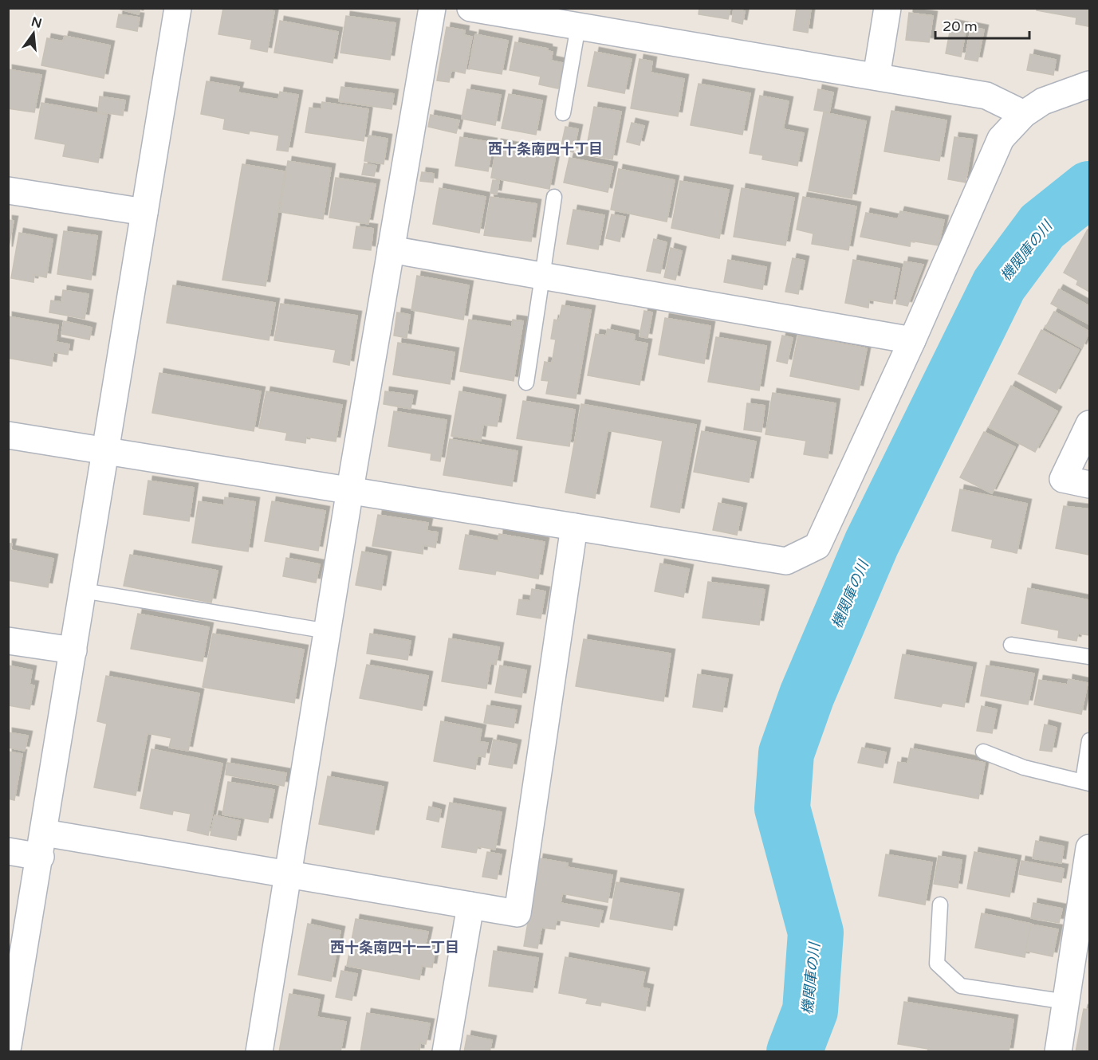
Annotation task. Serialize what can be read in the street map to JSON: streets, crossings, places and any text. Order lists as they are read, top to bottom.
{
  "districts": ["西十条南四十丁目", "西十条南四十一丁目"],
  "water": ["機関庫の川"],
  "scale_bar": "20 m",
  "north": "top"
}
